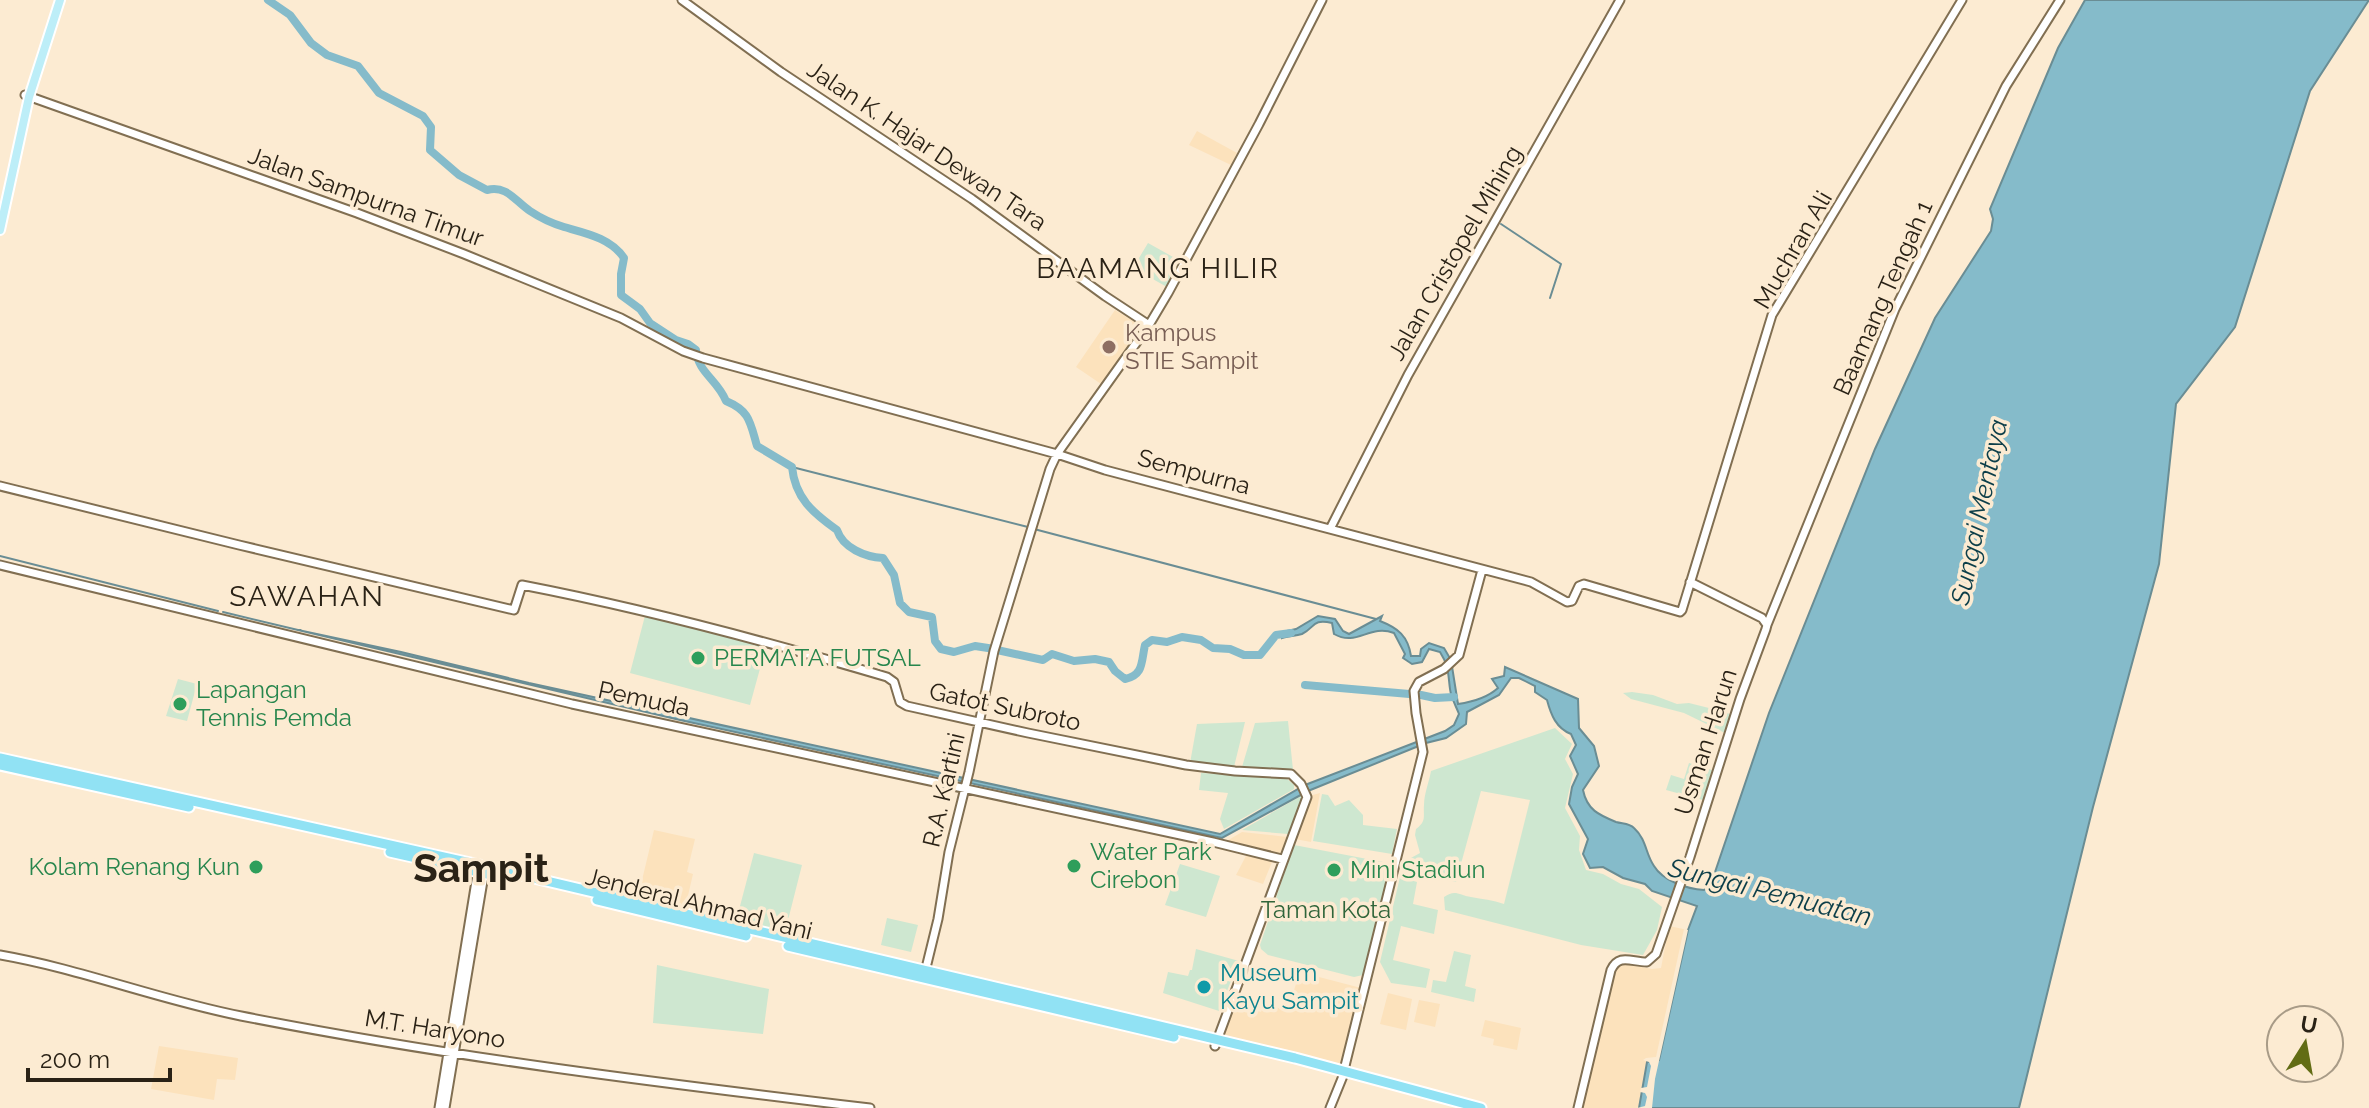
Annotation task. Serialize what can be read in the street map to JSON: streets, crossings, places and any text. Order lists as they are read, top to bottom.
{
  "streets": {
    "highway": ["Jenderal Ahmad Yani"],
    "street": [
      "Jalan K. Hajar Dewan Tara",
      "Jalan Sampurna Timur",
      "Muchran Ali",
      "Jalan Cristopel Mihing",
      "Baamang Tengah 1",
      "Sempurna",
      "Pemuda",
      "Gatot Subroto",
      "Usman Harun",
      "R.A. Kartini",
      "M.T. Haryono"
    ]
  },
  "crossings": [
    ["Jalan K. Hajar Dewan Tara", "R.A. Kartini"],
    ["Jalan Sampurna Timur", "Sempurna"],
    ["Muchran Ali", "Sempurna"],
    ["Jalan Cristopel Mihing", "Sempurna"],
    ["Baamang Tengah 1", "Usman Harun"],
    ["Sempurna", "R.A. Kartini"],
    ["Pemuda", "Gatot Subroto"],
    ["Pemuda", "R.A. Kartini"],
    ["Gatot Subroto", "R.A. Kartini"],
    ["R.A. Kartini", "Jenderal Ahmad Yani"]
  ],
  "districts": ["BAAMANG HILIR", "SAWAHAN", "Sampit"],
  "water": ["Sungai Mentaya", "Sungai Pemuatan"],
  "parks": ["Taman Kota"],
  "places": [
    "Kampus STIE Sampit",
    "PERMATA FUTSAL",
    "Lapangan Tennis Pemda",
    "Water Park Cirebon",
    "Kolam Renang Kun",
    "Mini Stadiun",
    "Museum Kayu Sampit"
  ],
  "scale_bar": "200 m",
  "north": "top"
}
